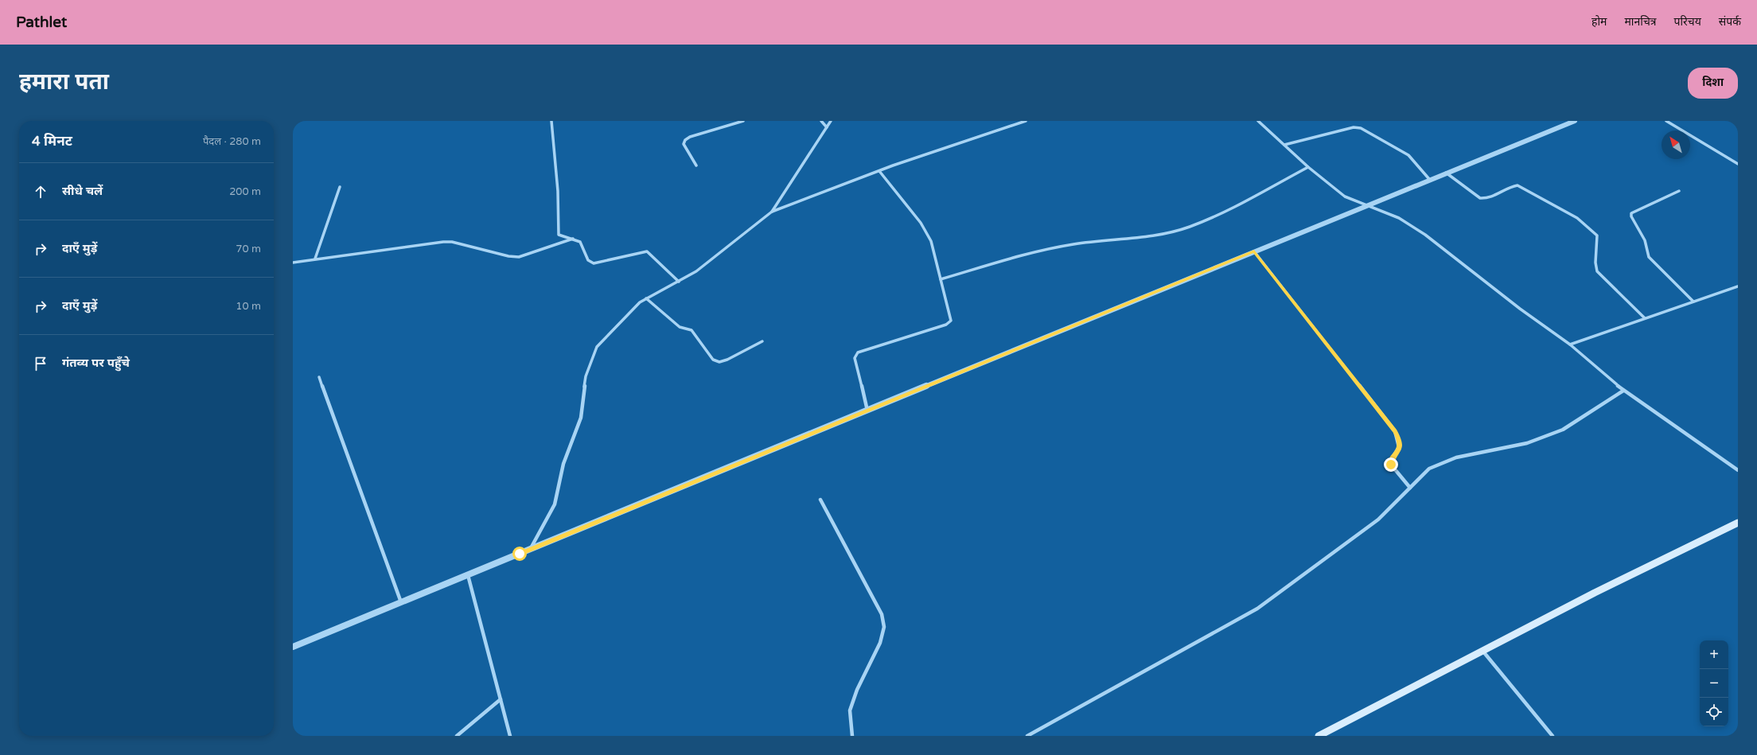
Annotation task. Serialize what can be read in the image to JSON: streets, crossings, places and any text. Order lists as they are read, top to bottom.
{
  "north": "top left",
  "page": {
    "header": "Pathlet",
    "nav": [
      "होम",
      "मानचित्र",
      "परिचय",
      "संपर्क"
    ],
    "buttons": "दिशा",
    "title": "हमारा पता",
    "heading": ["4 मिनट", "पैदल · 280 m"],
    "list": [
      ["सीधे चलें", "200 m"],
      ["दाएँ मुड़ें", "70 m"],
      ["दाएँ मुड़ें", "10 m"],
      "गंतव्य पर पहुँचे"
    ],
    "map_buttons": ["+", "−"]
  }
}
